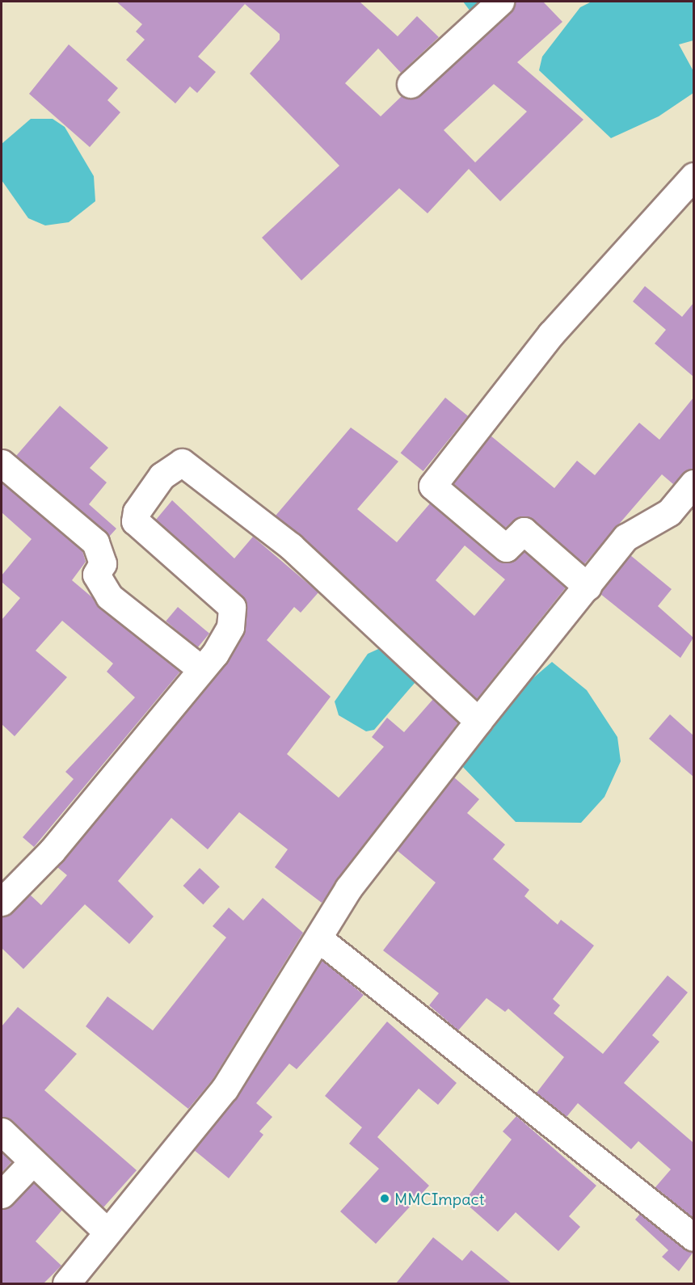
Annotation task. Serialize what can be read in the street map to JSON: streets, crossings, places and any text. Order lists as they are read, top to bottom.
{
  "places": ["MMCImpact"]
}
